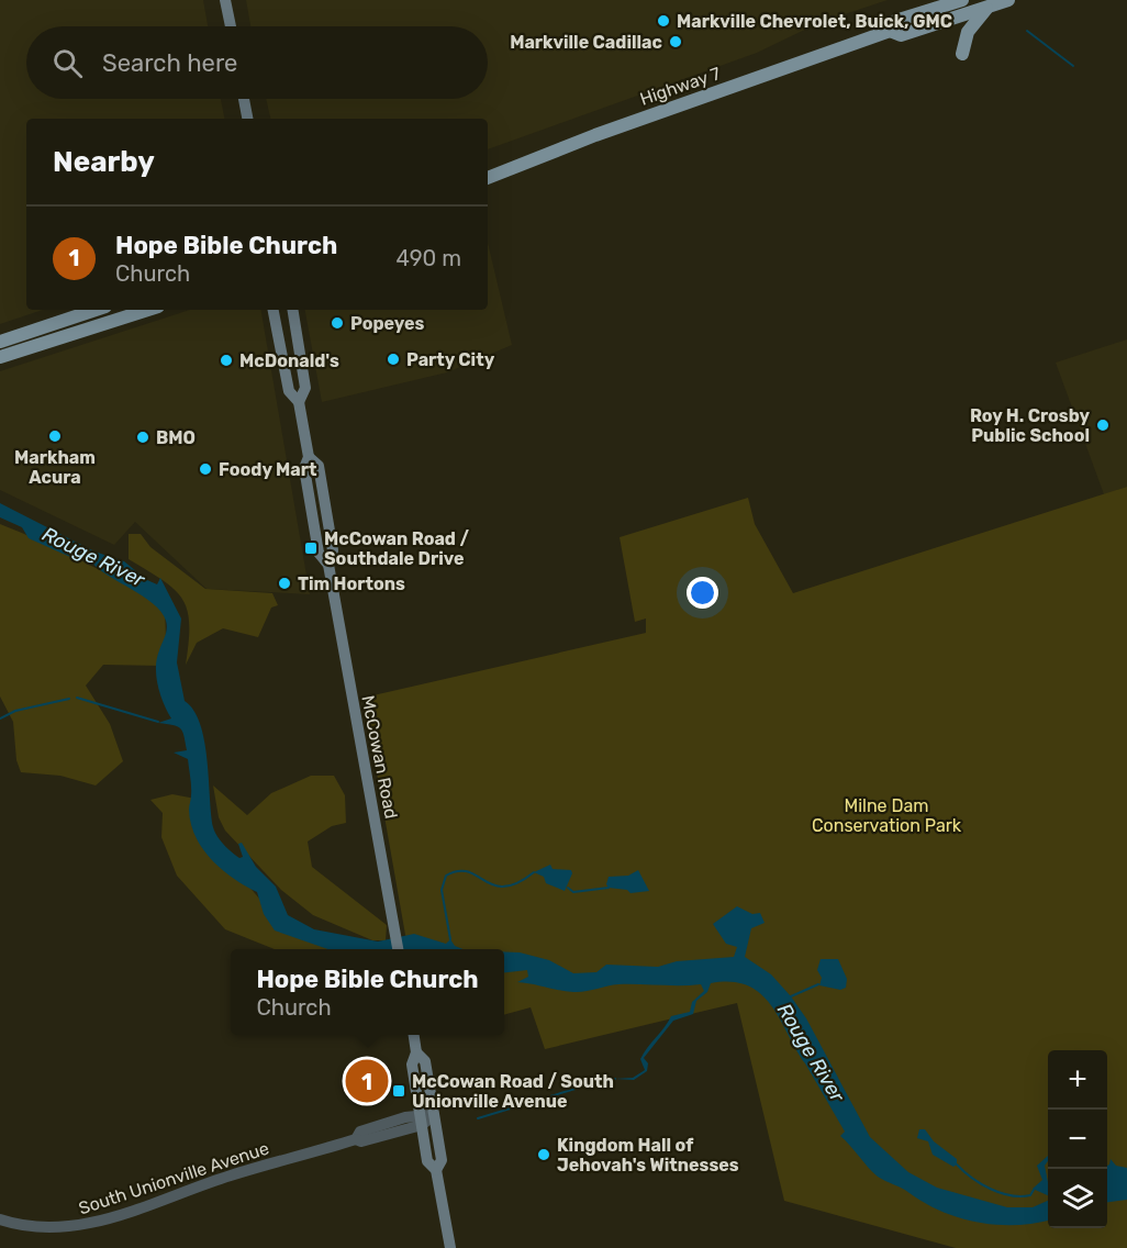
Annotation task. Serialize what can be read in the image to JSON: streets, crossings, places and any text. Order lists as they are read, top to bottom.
{
  "streets": {
    "main road": ["Highway 7", "McCowan Road"],
    "street": ["South Unionville Avenue"]
  },
  "water": ["Rouge River"],
  "parks": ["Milne Dam Conservation Park"],
  "places": {
    "other": [
      "Markville Chevrolet, Buick, GMC",
      "Markville Cadillac",
      "Popeyes",
      "Party City",
      "McDonald's",
      "Roy H. Crosby Public School",
      "Markham Acura",
      "BMO",
      "Foody Mart",
      "Tim Hortons",
      "Kingdom Hall of Jehovah's Witnesses"
    ],
    "transit": ["McCowan Road / Southdale Drive", "McCowan Road / South Unionville Avenue"]
  },
  "page": {
    "search": "Search here",
    "heading": "Nearby",
    "list": [
      {
        "mark": "1",
        "name": "Hope Bible Church",
        "note": "Church",
        "value": "490 m"
      }
    ],
    "popup": ["Hope Bible Church", "Church"],
    "map_buttons": ["+", "−"],
    "pins": "1"
  }
}
